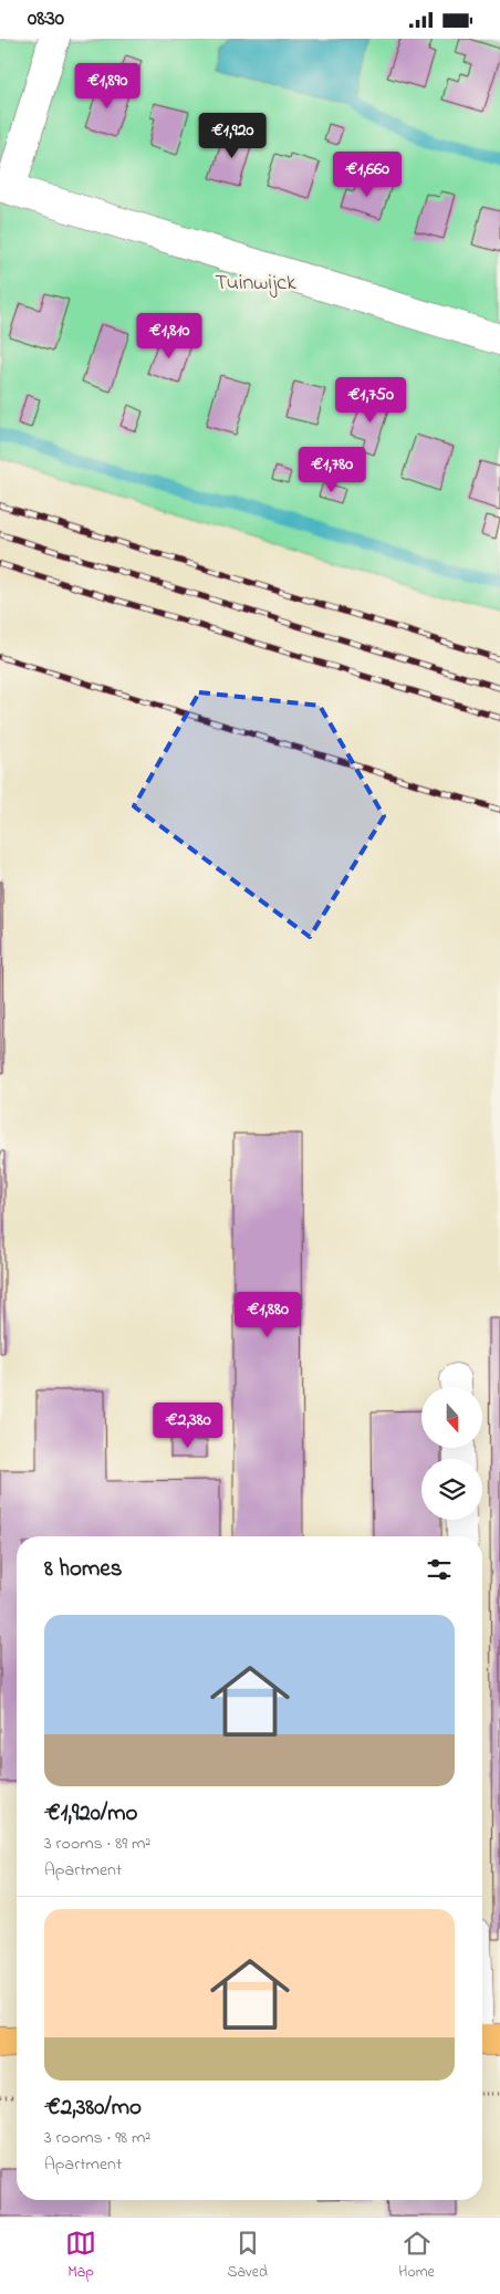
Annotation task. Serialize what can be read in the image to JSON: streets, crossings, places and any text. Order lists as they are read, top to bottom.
{
  "parks": ["Tuinwijck"],
  "north": "bottom",
  "page": {
    "status": "08:30",
    "price": [
      "€1,890",
      "€1,920",
      "€1,660",
      "€1,810",
      "€1,750",
      "€1,780",
      "€1,880",
      "€2,380"
    ],
    "heading": "8 homes",
    "list": [
      {
        "name": "€1,920/mo",
        "note": "3 rooms · 89 m² · Apartment"
      },
      {
        "name": "€2,380/mo",
        "note": "3 rooms · 98 m² · Apartment"
      }
    ],
    "tabs": ["Map", "Saved", "Home"]
  }
}
